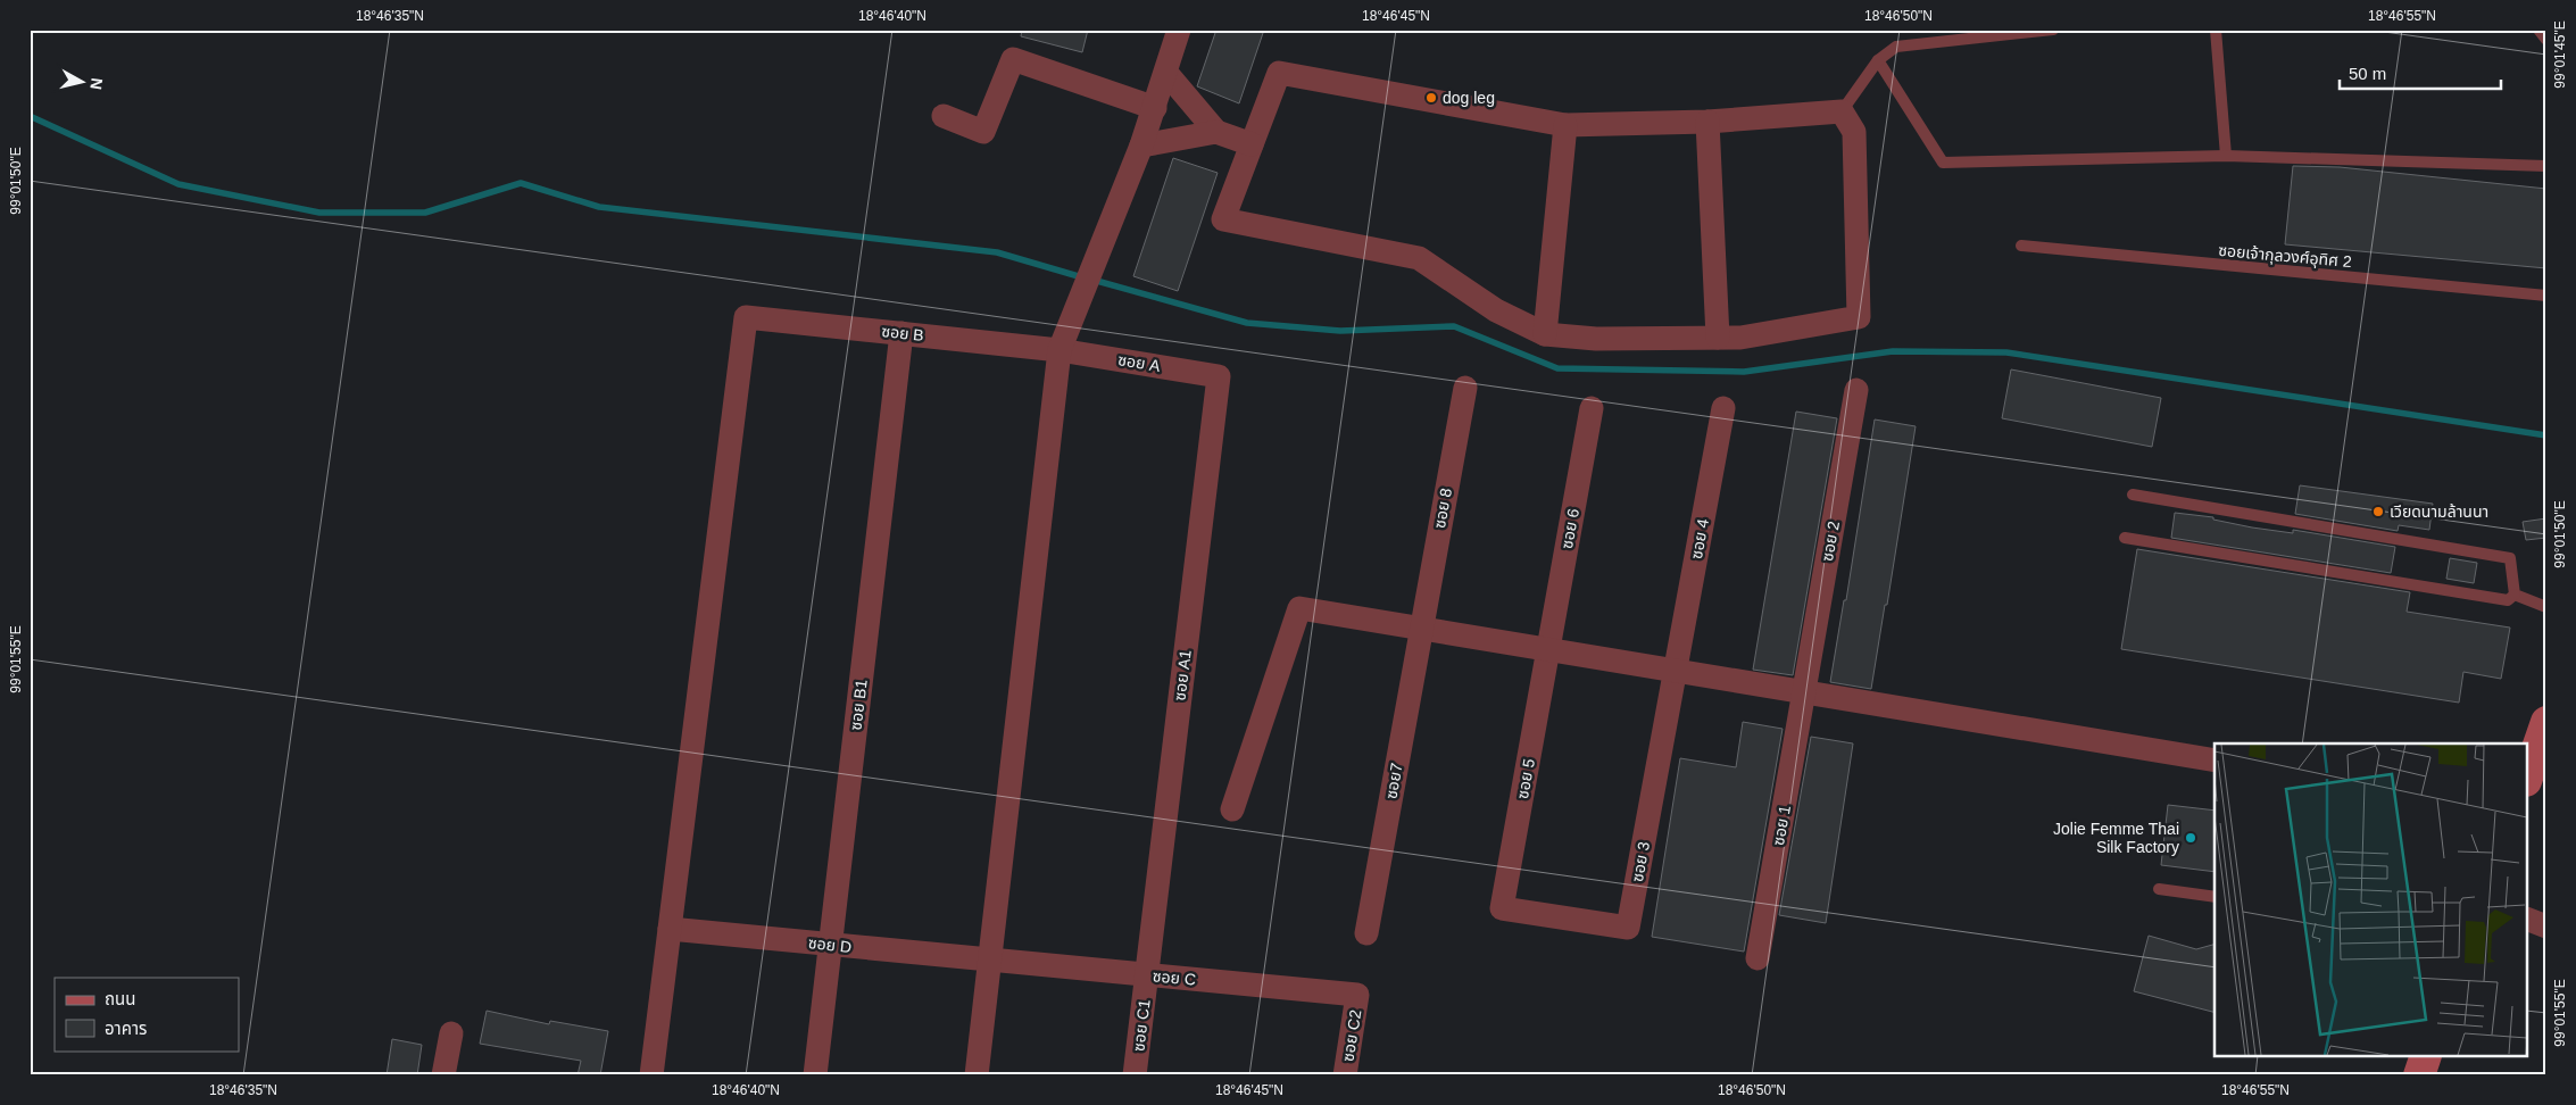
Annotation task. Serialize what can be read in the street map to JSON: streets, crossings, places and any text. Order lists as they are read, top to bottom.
{
  "streets": {
    "street": [
      "ซอย B",
      "ซอย A",
      "ซอย 8",
      "ซอย 6",
      "ซอย 4",
      "ซอย 2",
      "ซอย A1",
      "ซอย B1",
      "ซอย 5",
      "ซอย7",
      "ซอย 1",
      "ซอย 3",
      "ซอย D",
      "ซอย C",
      "ซอย C1",
      "ซอย C2"
    ],
    "lane": ["ซอยเจ้ากุลวงศ์อุทิศ 2"]
  },
  "crossings": [
    ["ซอย B", "ซอย A"],
    ["ซอย B", "ซอย B1"],
    ["ซอย B", "ซอย D"],
    ["ซอย A", "ซอย A1"],
    ["ซอย 8", "ซอย7"],
    ["ซอย 6", "ซอย 5"],
    ["ซอย 4", "ซอย 3"],
    ["ซอย 2", "ซอย 1"],
    ["ซอย A1", "ซอย C"],
    ["ซอย A1", "ซอย C1"],
    ["ซอย B1", "ซอย D"],
    ["ซอย 5", "ซอย 3"],
    ["ซอย D", "ซอย C"],
    ["ซอย C", "ซอย C1"],
    ["ซอย C", "ซอย C2"]
  ],
  "places": ["dog leg", "เวียดนามล้านนา", "Jolie Femme Thai Silk Factory"],
  "legend": ["ถนน", "อาคาร"],
  "scale_bar": "50 m",
  "north": "right",
  "coordinates": [
    "18°46'35\"N",
    "18°46'40\"N",
    "18°46'45\"N",
    "18°46'50\"N",
    "18°46'55\"N",
    "99°01'45\"E",
    "99°01'50\"E",
    "99°01'55\"E"
  ]
}
